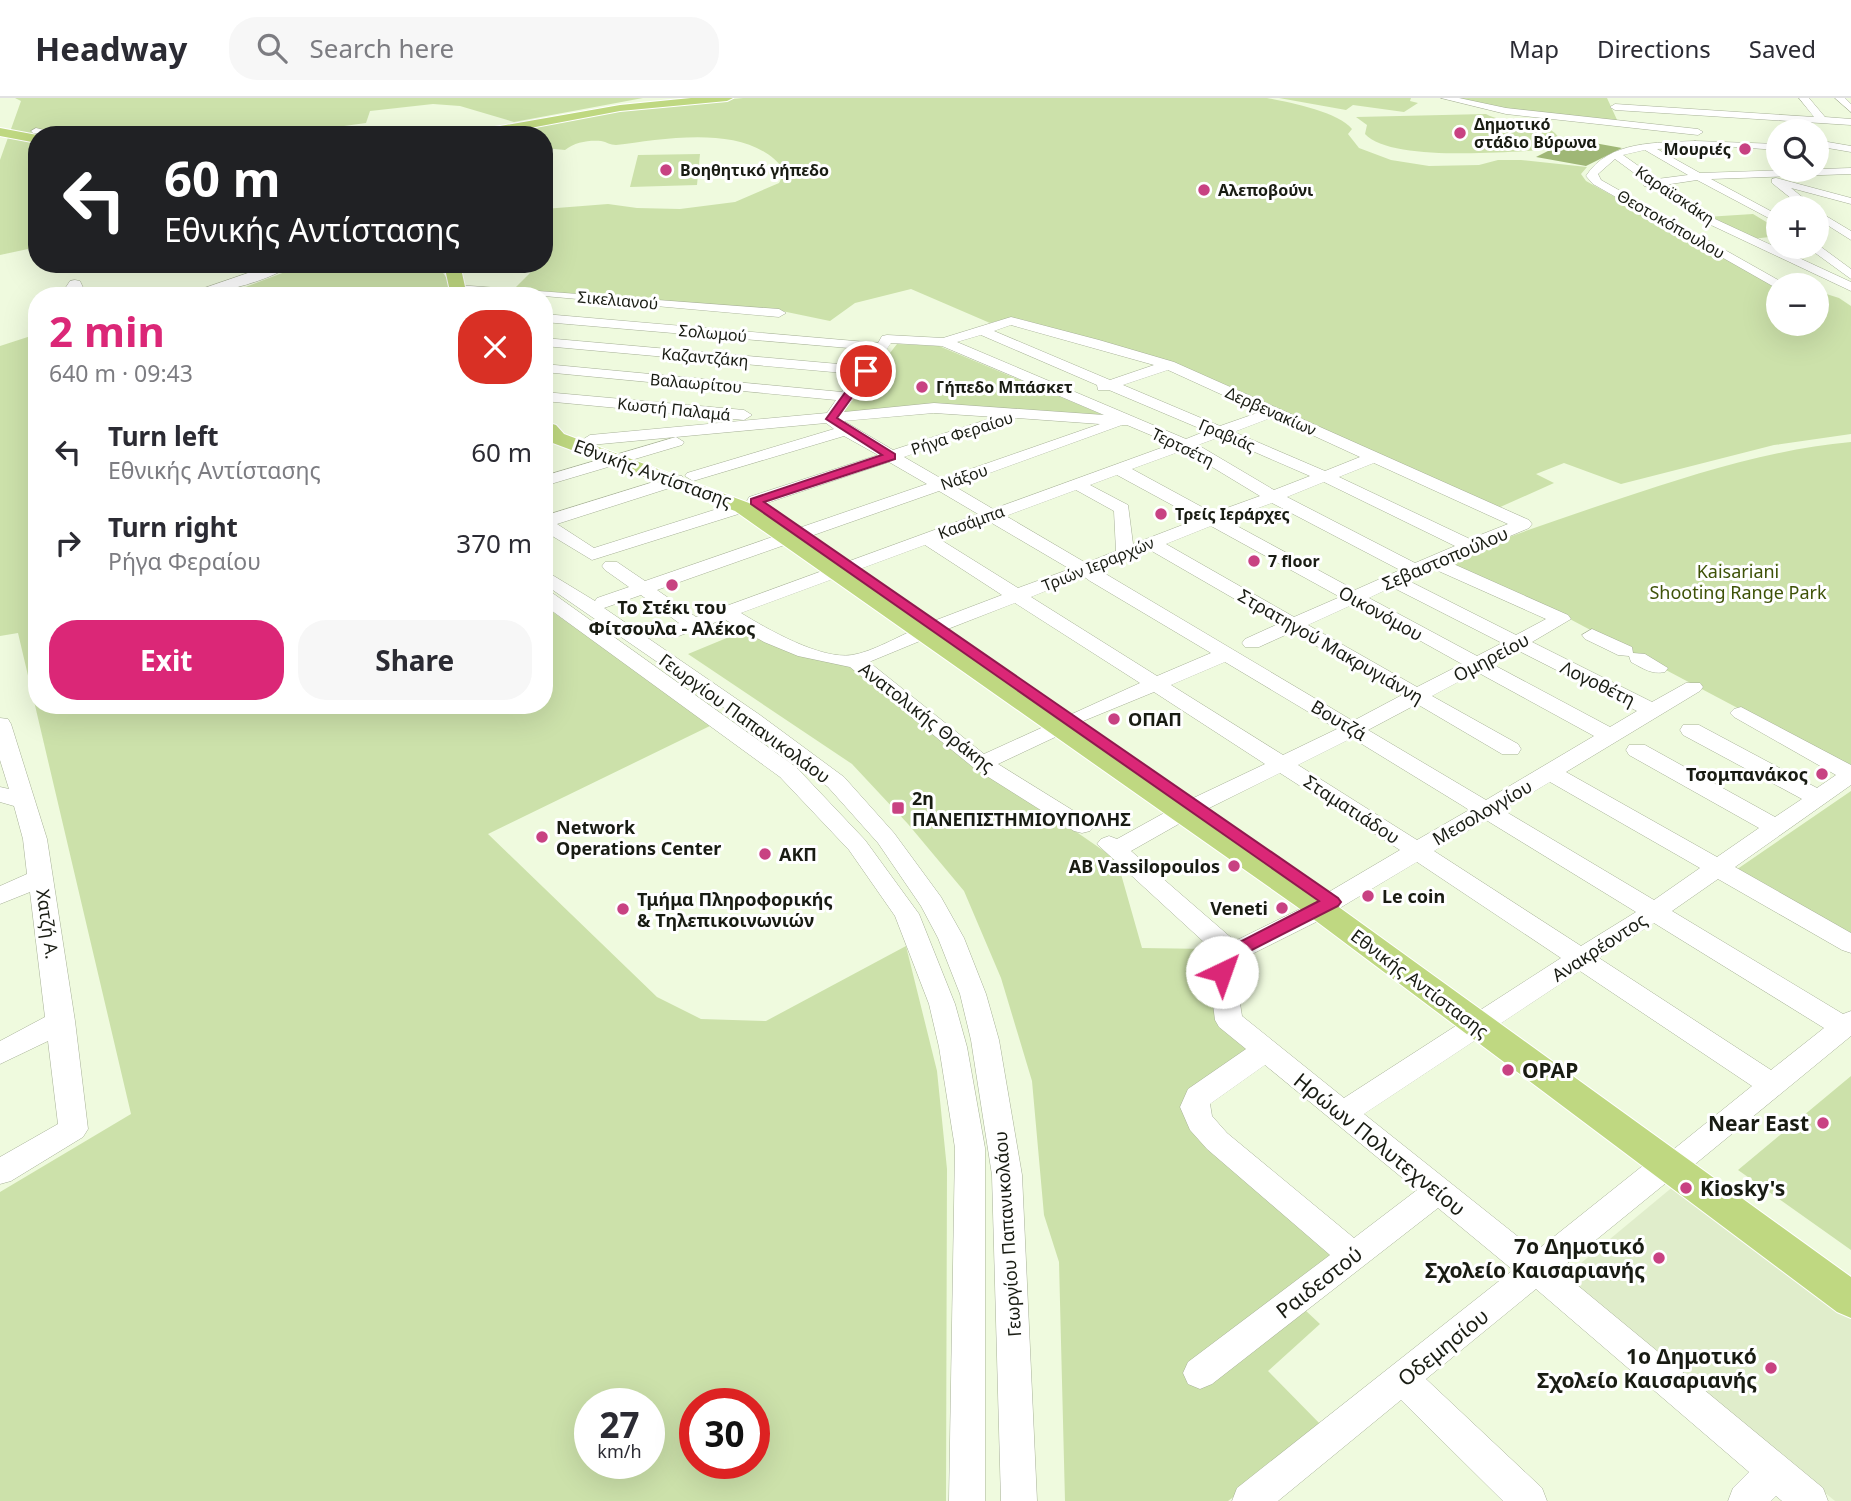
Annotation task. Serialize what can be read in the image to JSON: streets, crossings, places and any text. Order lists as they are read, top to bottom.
{
  "streets": {
    "main road": ["Εθνικής Αντίστασης"],
    "street": [
      "Καραϊσκάκη",
      "Θεοτοκόπουλου",
      "Σικελιανού",
      "Σολωμού",
      "Καζαντζάκη",
      "Βαλαωρίτου",
      "Κωστή Παλαμά",
      "Δερβενακίων",
      "Ρήγα Φεραίου",
      "Γραβιάς",
      "Τερτσέτη",
      "Νάξου",
      "Κασάμπα",
      "Σεβαστοπούλου",
      "Τριών Ιεραρχών",
      "Οικονόμου",
      "Στρατηγού Μακρυγιάννη",
      "Ομηρείου",
      "Λογοθέτη",
      "Ανατολικής Θράκης",
      "Γεωργίου Παπανικολάου",
      "Βουτζά",
      "Σταματιάδου",
      "Μεσολογγίου",
      "Χατζή Α.",
      "Ανακρέοντος",
      "Ηρώων Πολυτεχνείου",
      "Ραιδεστού",
      "Οδεμησίου"
    ]
  },
  "crossings": [
    ["Καραϊσκάκη", "Θεοτοκόπουλου"],
    ["Σολωμού", "Τερτσέτη"],
    ["Δερβενακίων", "Ρήγα Φεραίου"],
    ["Δερβενακίων", "Γραβιάς"],
    ["Δερβενακίων", "Κασάμπα"],
    ["Δερβενακίων", "Σεβαστοπούλου"],
    ["Δερβενακίων", "Τριών Ιεραρχών"],
    ["Ρήγα Φεραίου", "Γραβιάς"],
    ["Ρήγα Φεραίου", "Τερτσέτη"],
    ["Ρήγα Φεραίου", "Εθνικής Αντίστασης"],
    ["Ρήγα Φεραίου", "Βουτζά"],
    ["Γραβιάς", "Κασάμπα"],
    ["Γραβιάς", "Σεβαστοπούλου"],
    ["Γραβιάς", "Τριών Ιεραρχών"],
    ["Τερτσέτη", "Νάξου"],
    ["Τερτσέτη", "Κασάμπα"],
    ["Τερτσέτη", "Σεβαστοπούλου"],
    ["Τερτσέτη", "Τριών Ιεραρχών"],
    ["Εθνικής Αντίστασης", "Νάξου"],
    ["Εθνικής Αντίστασης", "Κασάμπα"],
    ["Εθνικής Αντίστασης", "Τριών Ιεραρχών"],
    ["Εθνικής Αντίστασης", "Ομηρείου"],
    ["Εθνικής Αντίστασης", "Μεσολογγίου"],
    ["Εθνικής Αντίστασης", "Ανακρέοντος"],
    ["Εθνικής Αντίστασης", "Οδεμησίου"],
    ["Νάξου", "Βουτζά"],
    ["Κασάμπα", "Οικονόμου"],
    ["Κασάμπα", "Ανατολικής Θράκης"],
    ["Κασάμπα", "Βουτζά"],
    ["Κασάμπα", "Σταματιάδου"],
    ["Σεβαστοπούλου", "Οικονόμου"],
    ["Σεβαστοπούλου", "Στρατηγού Μακρυγιάννη"],
    ["Σεβαστοπούλου", "Ομηρείου"],
    ["Σεβαστοπούλου", "Λογοθέτη"],
    ["Τριών Ιεραρχών", "Οικονόμου"],
    ["Τριών Ιεραρχών", "Στρατηγού Μακρυγιάννη"],
    ["Τριών Ιεραρχών", "Ανατολικής Θράκης"],
    ["Τριών Ιεραρχών", "Βουτζά"],
    ["Τριών Ιεραρχών", "Σταματιάδου"],
    ["Οικονόμου", "Ομηρείου"],
    ["Οικονόμου", "Μεσολογγίου"],
    ["Στρατηγού Μακρυγιάννη", "Ομηρείου"],
    ["Ομηρείου", "Λογοθέτη"],
    ["Ομηρείου", "Βουτζά"],
    ["Ομηρείου", "Σταματιάδου"],
    ["Ομηρείου", "Μεσολογγίου"],
    ["Ομηρείου", "Ηρώων Πολυτεχνείου"],
    ["Λογοθέτη", "Μεσολογγίου"],
    ["Βουτζά", "Μεσολογγίου"],
    ["Βουτζά", "Ανακρέοντος"],
    ["Βουτζά", "Οδεμησίου"],
    ["Σταματιάδου", "Μεσολογγίου"],
    ["Σταματιάδου", "Ανακρέοντος"],
    ["Σταματιάδου", "Οδεμησίου"],
    ["Μεσολογγίου", "Ηρώων Πολυτεχνείου"],
    ["Ανακρέοντος", "Ηρώων Πολυτεχνείου"],
    ["Ηρώων Πολυτεχνείου", "Ραιδεστού"],
    ["Ηρώων Πολυτεχνείου", "Οδεμησίου"]
  ],
  "parks": ["Kaisariani Shooting Range Park"],
  "places": {
    "other": [
      "Δημοτικό στάδιο Βύρωνα",
      "Μουριές",
      "Βοηθητικό γήπεδο",
      "Αλεποβούνι",
      "Γήπεδο Μπάσκετ",
      "Τρείς Ιεράρχες",
      "7 floor",
      "Το Στέκι του Φίτσουλα - Αλέκος",
      "ΟΠΑΠ",
      "Τσομπανάκος",
      "Network Operations Center",
      "ΑΚΠ",
      "AB Vassilopoulos",
      "Le coin",
      "Veneti",
      "Τμήμα Πληροφορικής & Τηλεπικοινωνιών",
      "OPAP",
      "Near East",
      "Kiosky's",
      "7ο Δημοτικό Σχολείο Καισαριανής",
      "1ο Δημοτικό Σχολείο Καισαριανής"
    ],
    "transit": ["2η ΠΑΝΕΠΙΣΤΗΜΙΟΥΠΟΛΗΣ"]
  },
  "page": {
    "header": "Headway",
    "search": "Search here",
    "nav": ["Map", "Directions", "Saved"],
    "map_buttons": ["+", "−"],
    "turn": ["60 m", "Εθνικής Αντίστασης"],
    "heading": ["2 min", "640 m · 09:43"],
    "list": [
      {
        "name": "Turn left",
        "note": "Εθνικής Αντίστασης",
        "value": "60 m"
      },
      {
        "name": "Turn right",
        "note": "Ρήγα Φεραίου",
        "value": "370 m"
      }
    ],
    "buttons": ["Exit", "Share"],
    "speed": "27 km/h",
    "limit": "30"
  }
}
